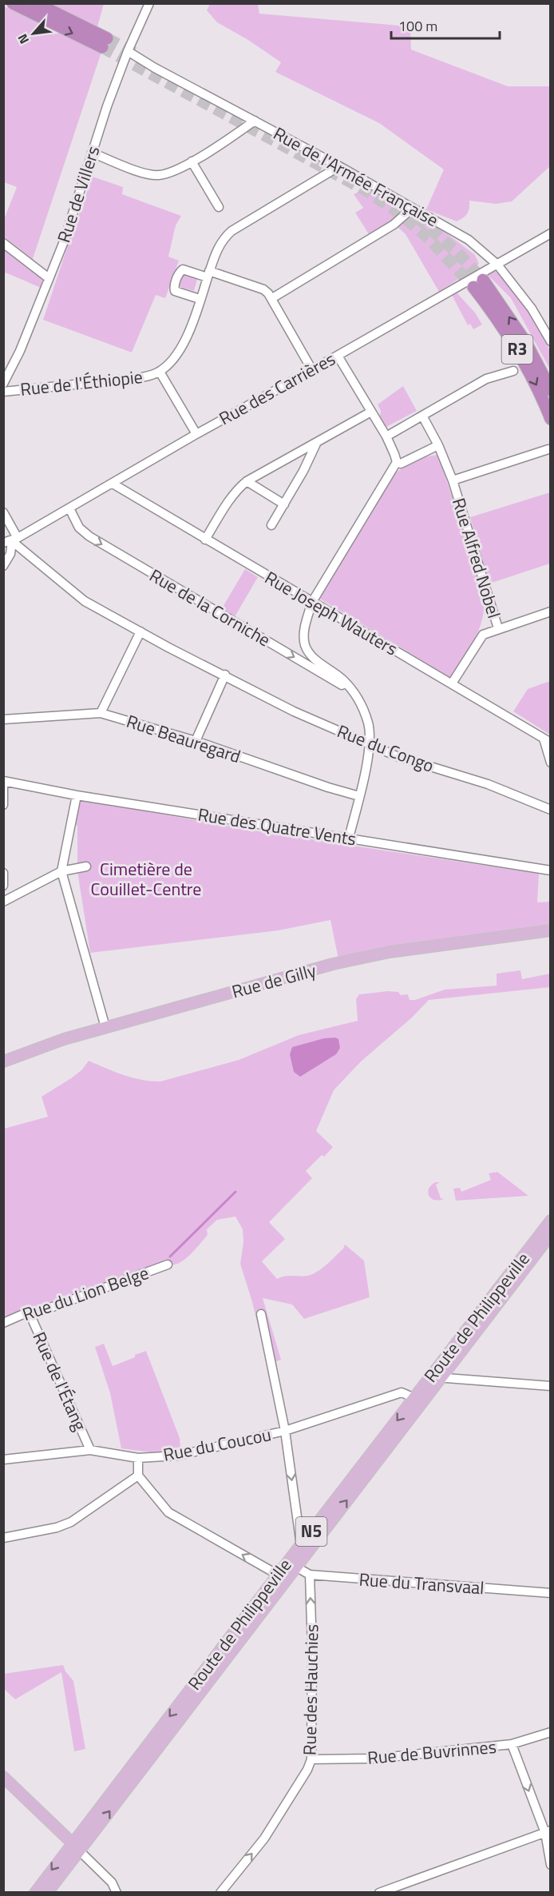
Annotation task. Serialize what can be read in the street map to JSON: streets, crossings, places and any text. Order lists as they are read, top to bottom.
{
  "streets": {
    "highway": ["R3"],
    "main road": ["Rue de Gilly", "Route de Philippeville", "N5"],
    "street": [
      "Rue de l'Armée Française",
      "Rue de Villers",
      "Rue de l'Éthiopie",
      "Rue des Carrières",
      "Rue Alfred Nobel",
      "Rue de la Corniche",
      "Rue Joseph Wauters",
      "Rue Beauregard",
      "Rue du Congo",
      "Rue des Quatre Vents",
      "Rue du Lion Belge",
      "Rue de l'Étang",
      "Rue du Coucou",
      "Rue du Transvaal",
      "Rue des Hauchies",
      "Rue de Buvrinnes"
    ]
  },
  "crossings": [
    ["Rue de l'Armée Française", "Rue de Villers"],
    ["Rue de l'Armée Française", "Rue de l'Éthiopie"],
    ["Rue de l'Armée Française", "Rue des Carrières"],
    ["Rue des Carrières", "Rue de la Corniche"],
    ["Rue des Carrières", "Rue Joseph Wauters"],
    ["Rue des Carrières", "Rue du Congo"],
    ["Rue Alfred Nobel", "Rue Joseph Wauters"],
    ["Rue du Lion Belge", "Rue de l'Étang"],
    ["Route de Philippeville", "Rue du Coucou"],
    ["Route de Philippeville", "Rue du Transvaal"],
    ["Rue de l'Étang", "Rue du Coucou"],
    ["Rue du Transvaal", "Rue des Hauchies"],
    ["Rue des Hauchies", "Rue de Buvrinnes"]
  ],
  "one_way": ["Rue de la Corniche", "Rue des Hauchies"],
  "parks": ["Cimetière de Couillet-Centre"],
  "scale_bar": "100 m",
  "north": "bottom left"
}
